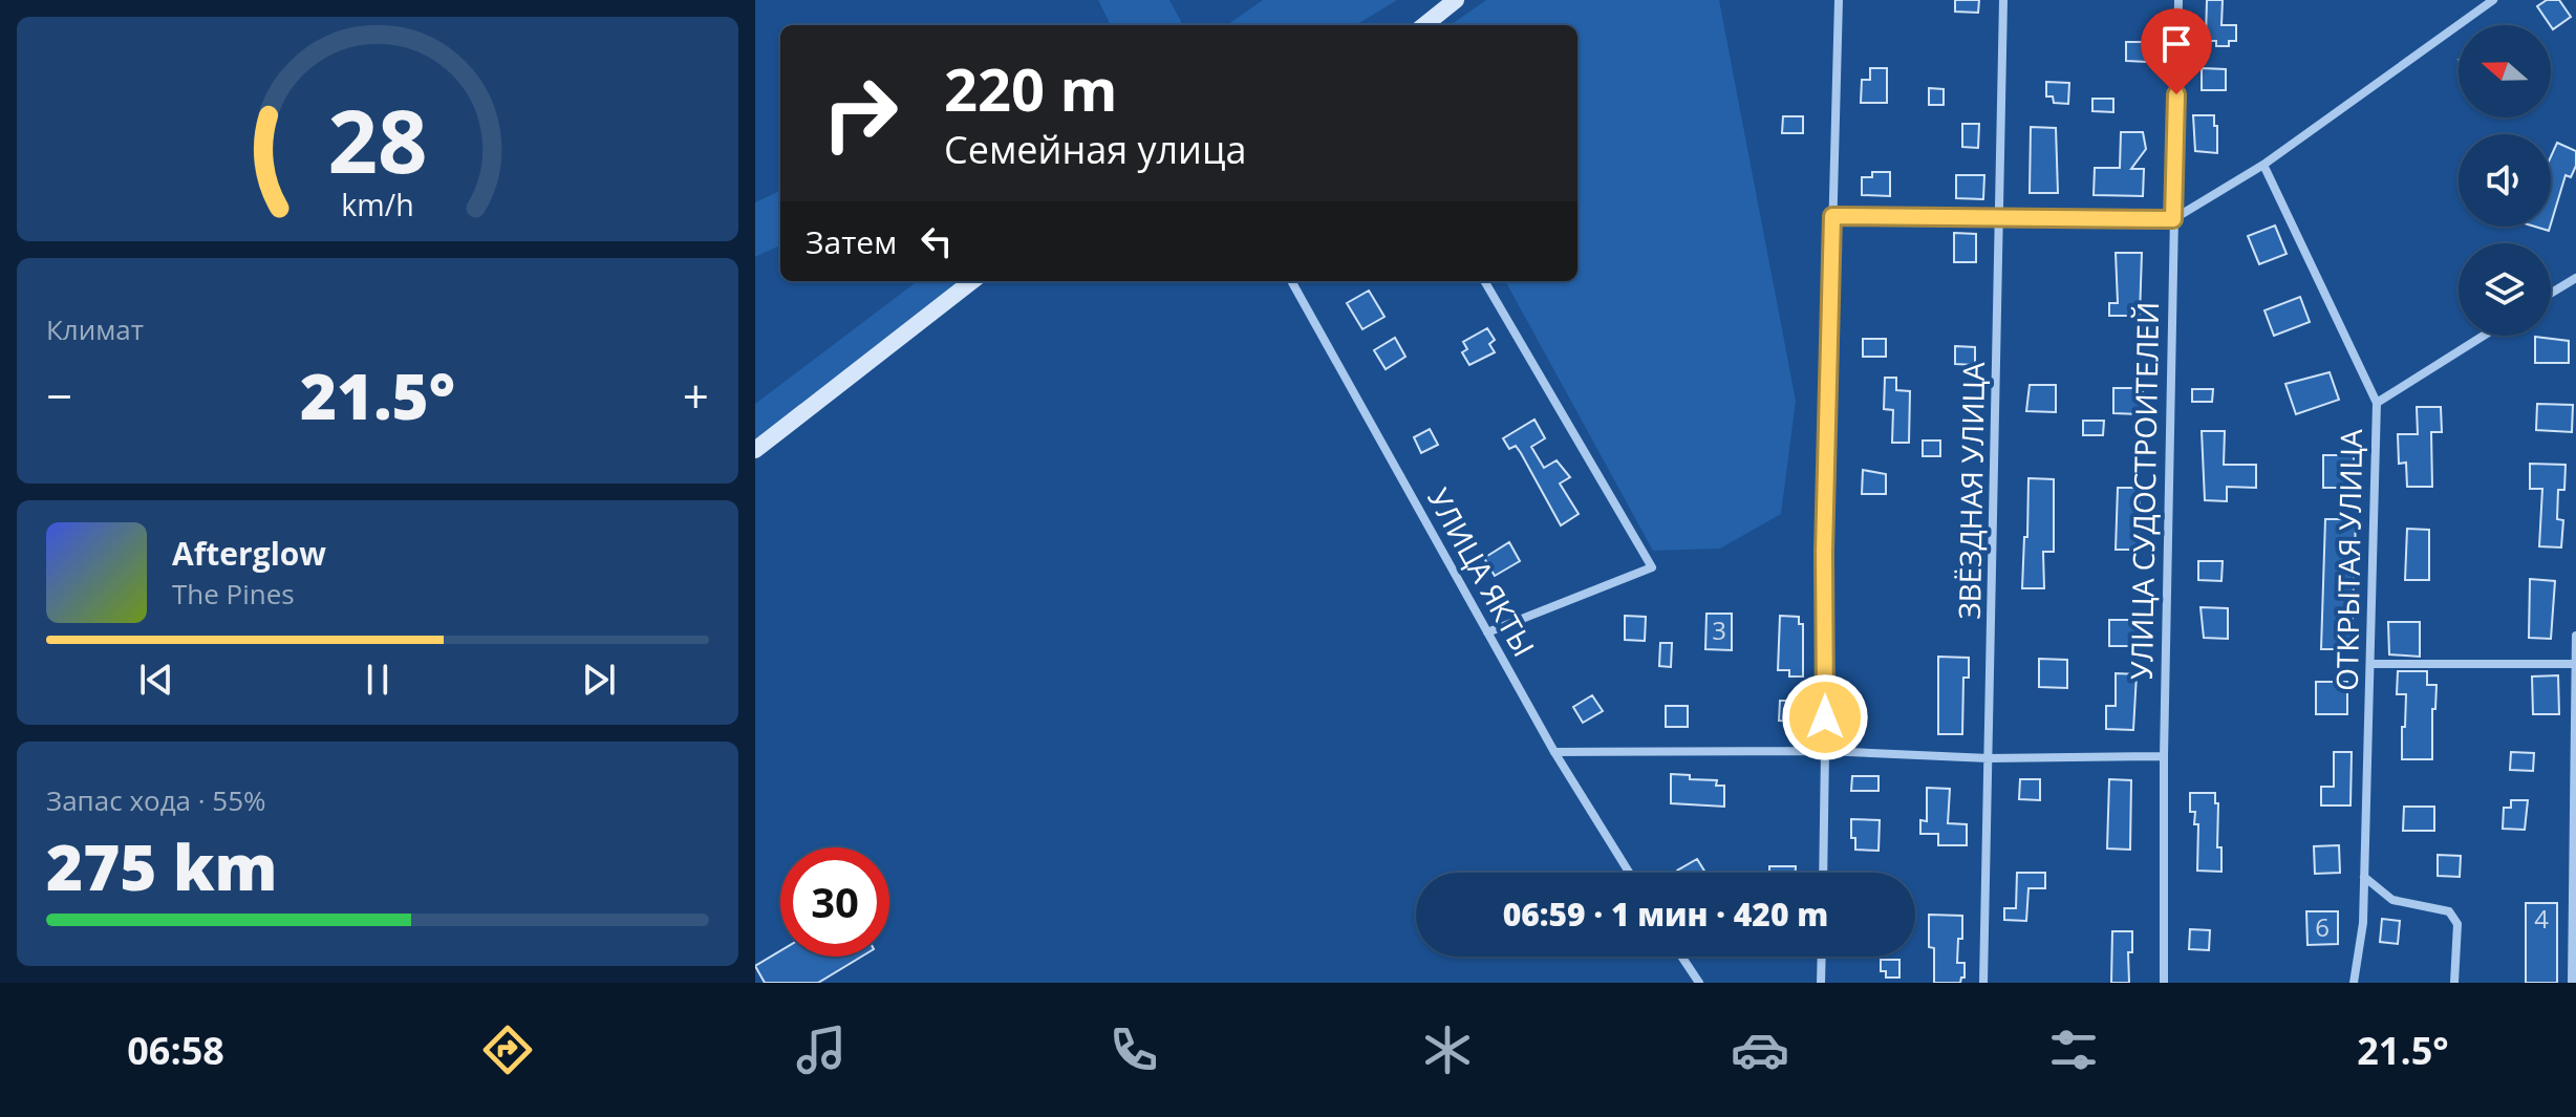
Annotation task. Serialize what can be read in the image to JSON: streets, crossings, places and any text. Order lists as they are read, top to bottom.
{
  "streets": {
    "street": [
      "ЗВЁЗДНАЯ УЛИЦА",
      "УЛИЦА СУДОСТРОИТЕЛЕЙ",
      "ОТКРЫТАЯ УЛИЦА",
      "УЛИЦА ЯКТЫ"
    ]
  },
  "house_numbers": ["3", "4", "6"],
  "north": "left",
  "page": {
    "turn": ["220 m", "Семейная улица"],
    "then": "Затем",
    "tile": [
      "Климат",
      ["Запас хода · 55%", "275 km"]
    ],
    "heat": ["−", "21.5°", "+"],
    "song": ["Afterglow", "The Pines"],
    "limit": "30",
    "trip": "06:59 · 1 мин · 420 m",
    "tabs": ["06:58", "21.5°"],
    "gauge": ["28", "km/h"]
  }
}
